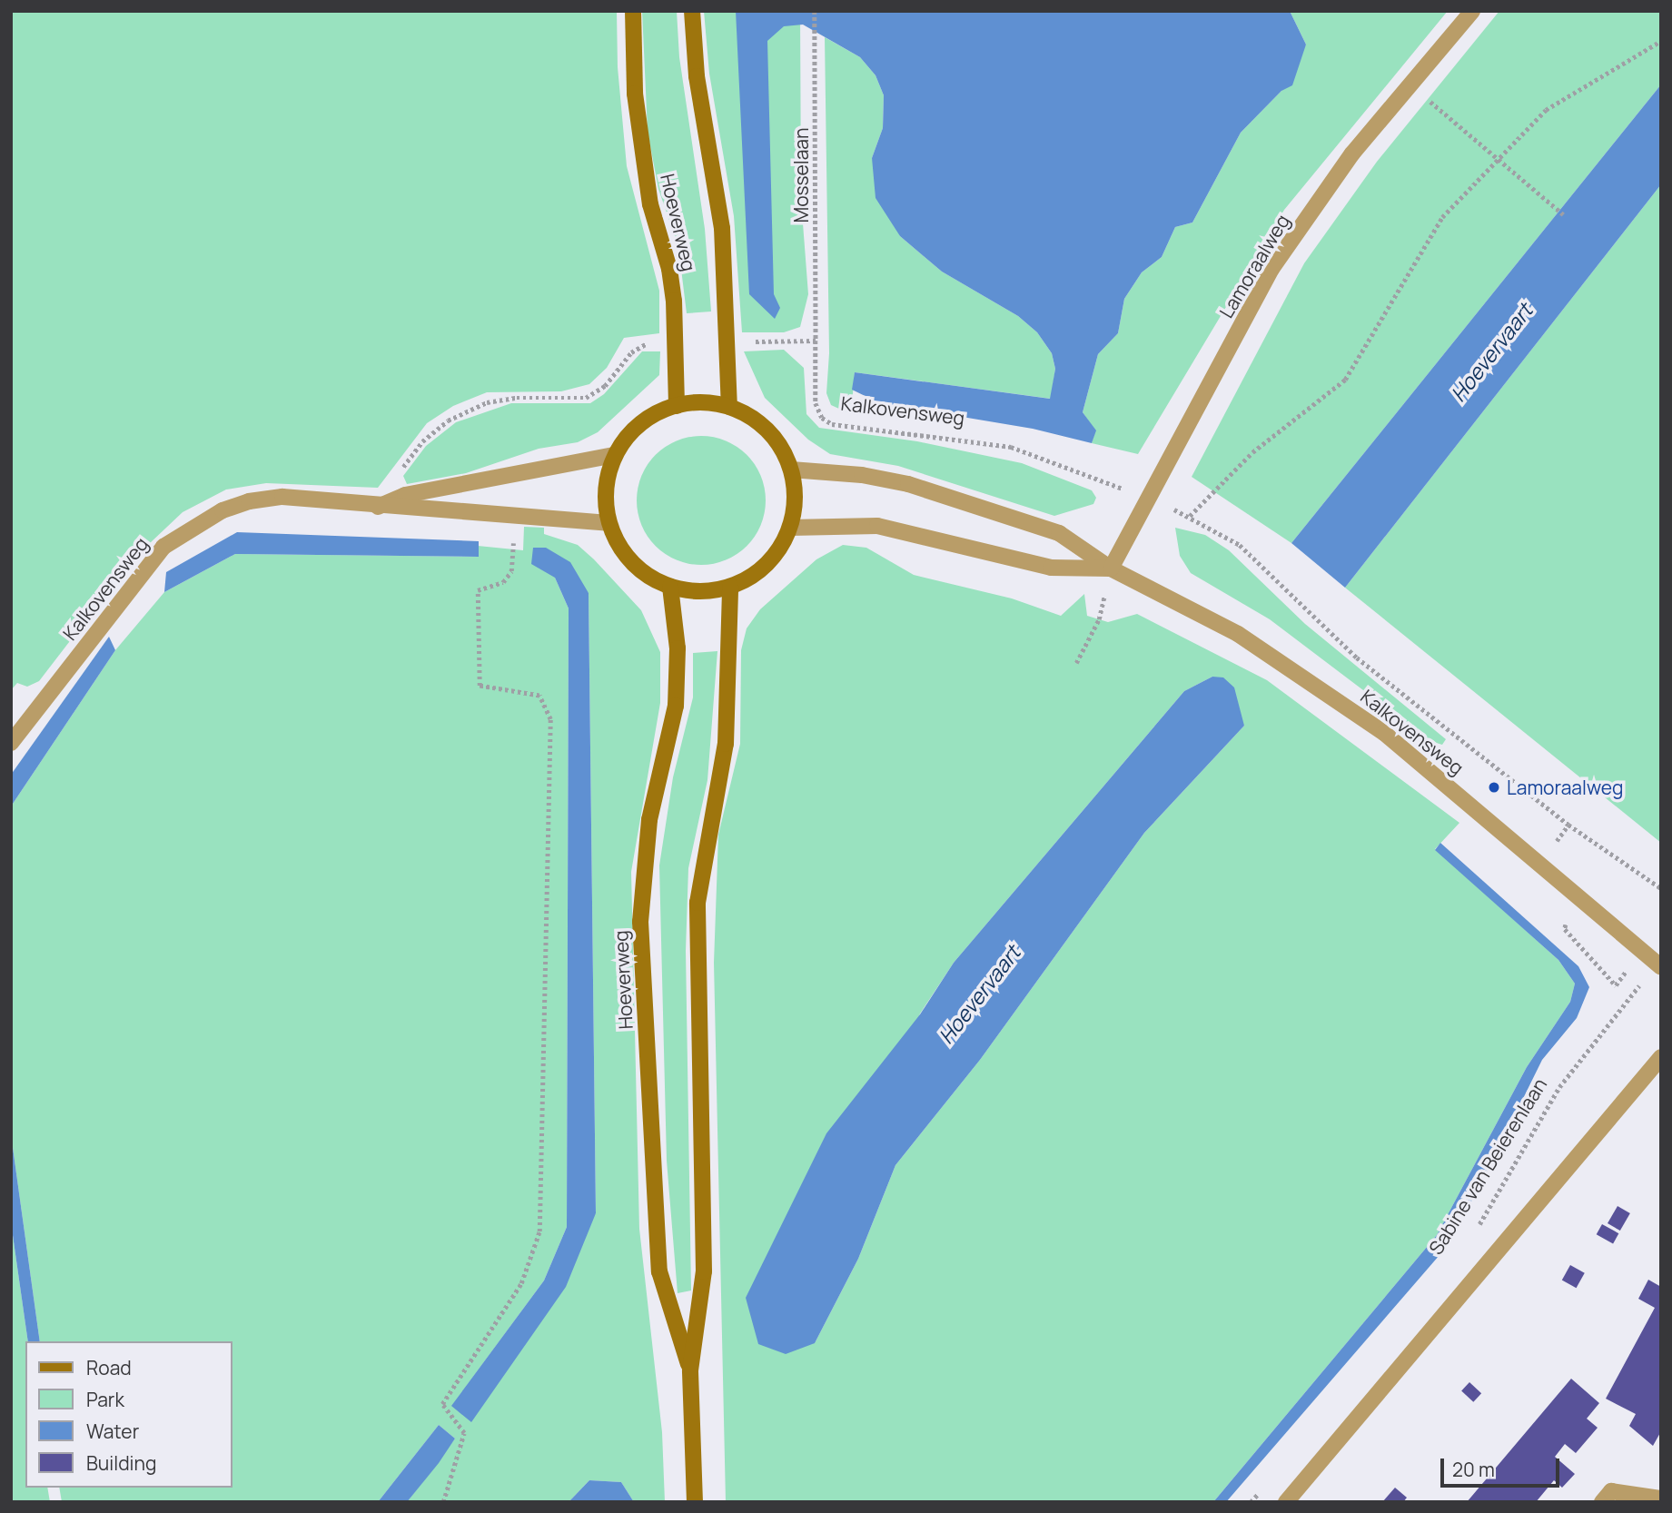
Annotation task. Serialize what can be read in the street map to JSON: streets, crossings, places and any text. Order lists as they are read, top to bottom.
{
  "streets": {
    "main road": ["Hoeverweg"],
    "street": ["Lamoraalweg", "Kalkovensweg"],
    "path": ["Mosselaan", "Sabine van Beierenlaan"]
  },
  "crossings": [
    ["Mosselaan", "Kalkovensweg"],
    ["Hoeverweg", "Kalkovensweg"],
    ["Lamoraalweg", "Kalkovensweg"],
    ["Kalkovensweg", "Sabine van Beierenlaan"]
  ],
  "water": ["Hoevervaart"],
  "places": ["Lamoraalweg"],
  "legend": [
    "Road",
    "Park",
    "Water",
    "Building"
  ],
  "scale_bar": "20 m"
}
